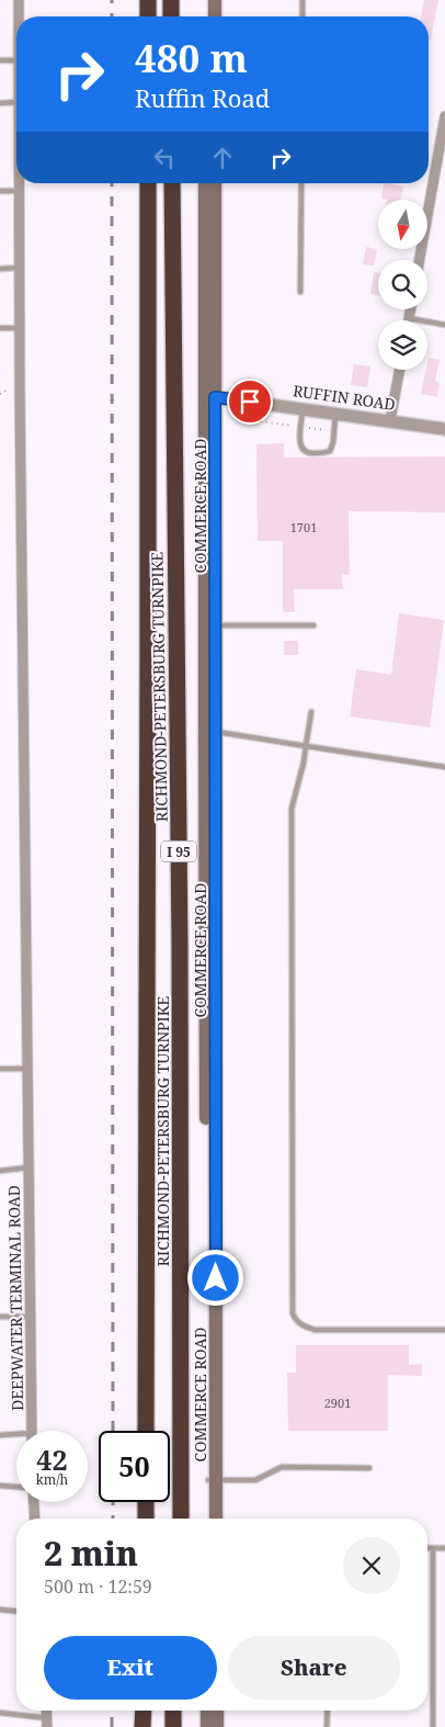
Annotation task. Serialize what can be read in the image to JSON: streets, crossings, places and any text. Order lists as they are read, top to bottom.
{
  "streets": {
    "highway": ["RICHMOND-PETERSBURG TURNPIKE", "I 95"],
    "main road": ["COMMERCE ROAD"],
    "street": ["RUFFIN ROAD", "DEEPWATER TERMINAL ROAD"]
  },
  "crossings": [
    ["RUFFIN ROAD", "COMMERCE ROAD"]
  ],
  "house_numbers": ["1701", "2901"],
  "north": "bottom",
  "page": {
    "turn": ["480 m", "Ruffin Road"],
    "speed": "42 km/h",
    "limit": "50",
    "heading": ["2 min", "500 m · 12:59"],
    "buttons": ["Exit", "Share"]
  }
}
